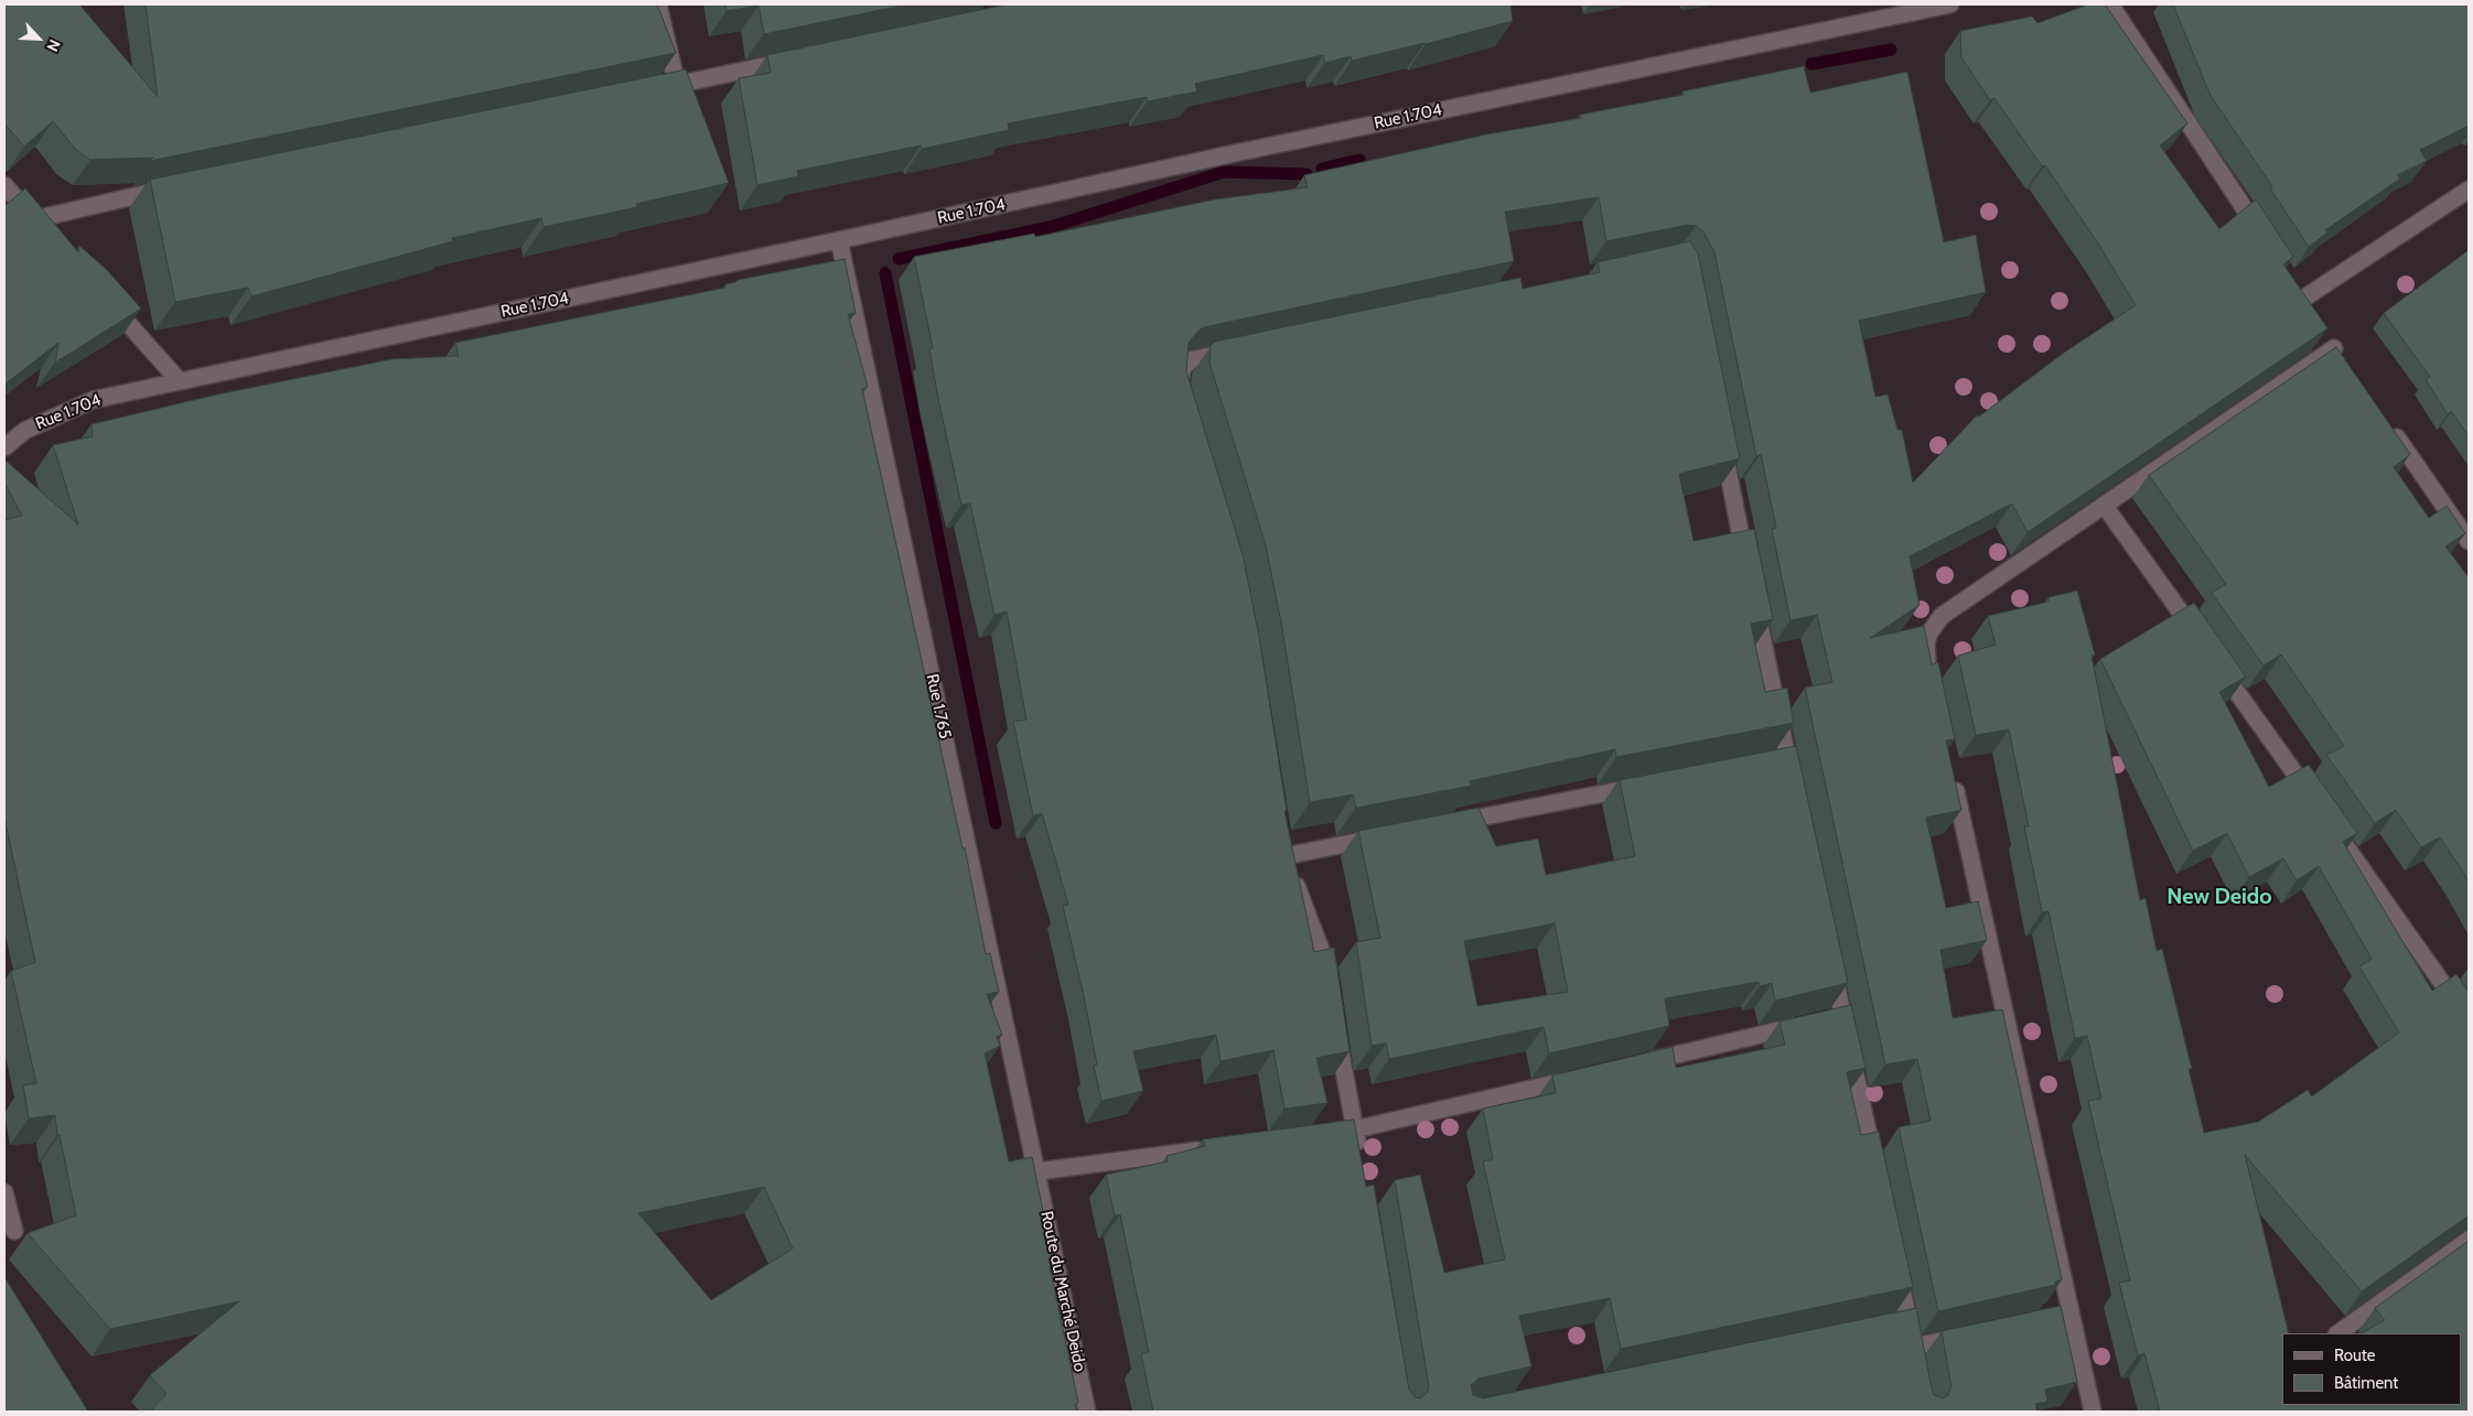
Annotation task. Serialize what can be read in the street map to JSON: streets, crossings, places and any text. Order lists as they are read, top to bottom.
{
  "streets": {
    "street": ["Rue 1.704", "Rue 1.765", "Route du Marché Deido"]
  },
  "crossings": [
    ["Rue 1.704", "Rue 1.765"],
    ["Rue 1.765", "Route du Marché Deido"]
  ],
  "districts": ["New Deido"],
  "legend": ["Route", "Bâtiment"],
  "north": "bottom right"
}
